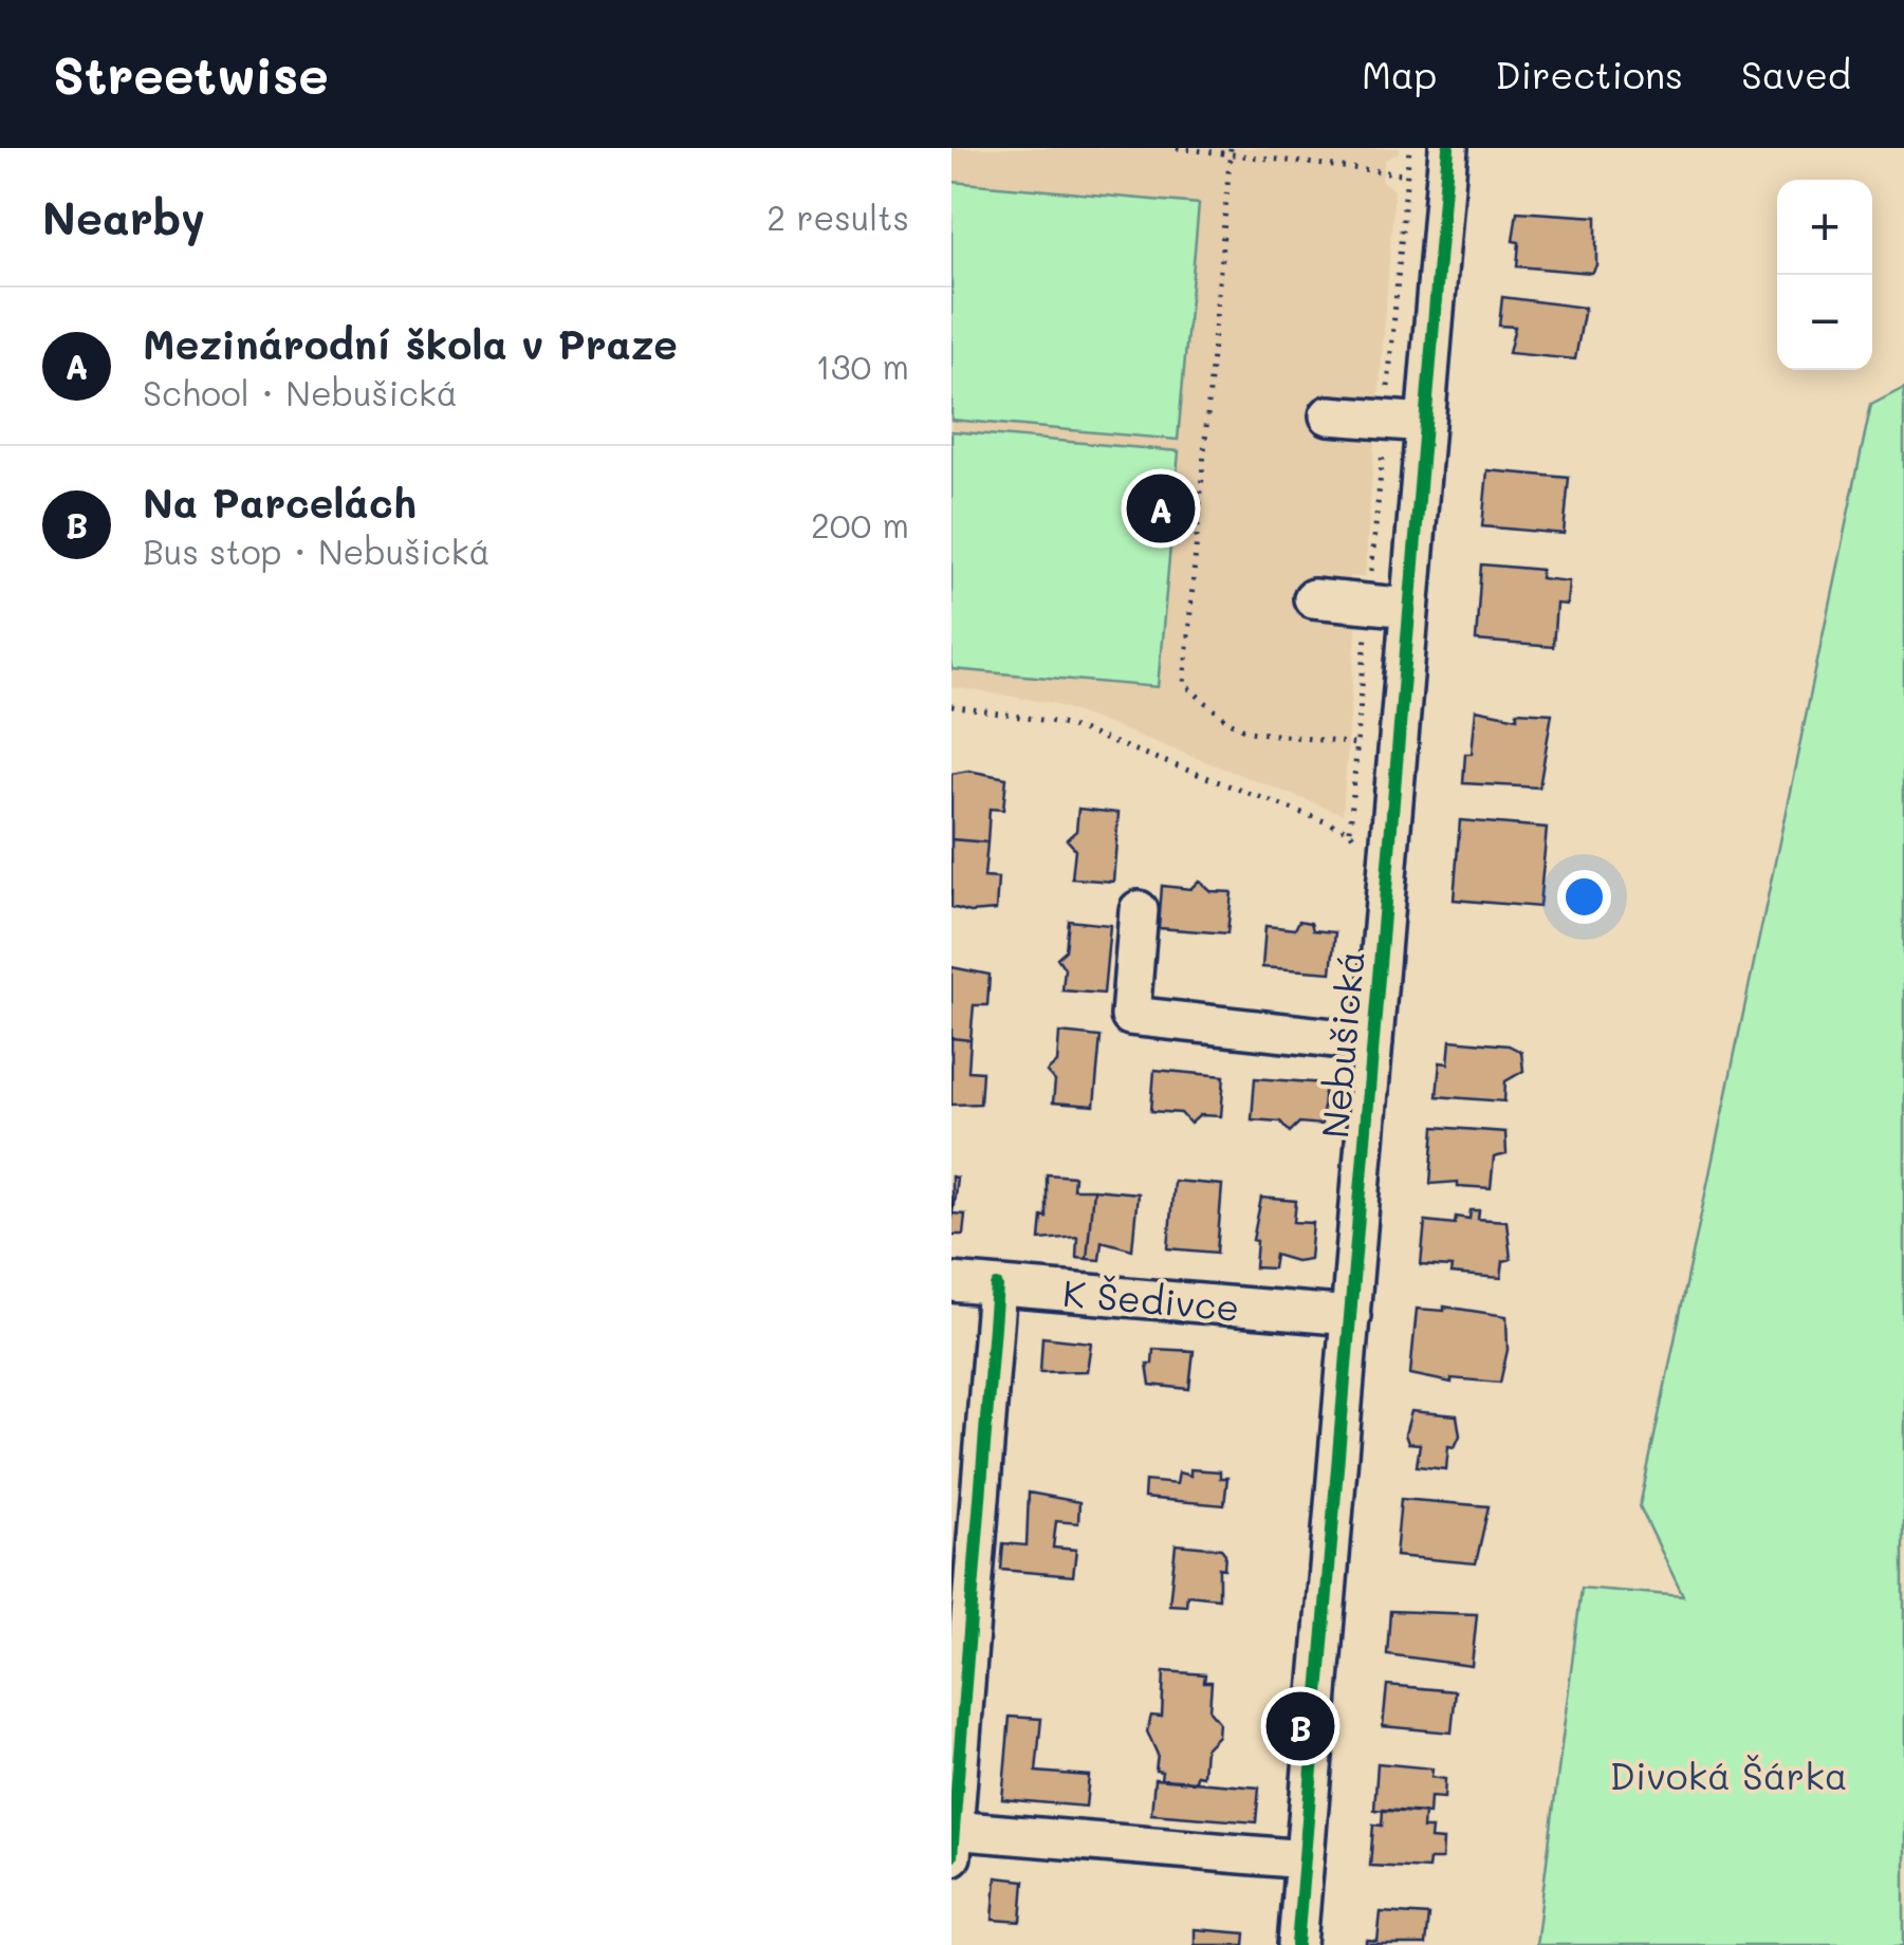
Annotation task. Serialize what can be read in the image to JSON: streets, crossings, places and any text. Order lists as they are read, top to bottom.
{
  "streets": {
    "street": ["Nebušická", "K Šedivce"]
  },
  "crossings": [
    ["Nebušická", "K Šedivce"]
  ],
  "parks": ["Divoká Šárka"],
  "page": {
    "header": "Streetwise",
    "nav": ["Map", "Directions", "Saved"],
    "heading": ["Nearby", "2 results"],
    "map_buttons": ["+", "−"],
    "list": [
      {
        "mark": "A",
        "name": "Mezinárodní škola v Praze",
        "note": "School · Nebušická",
        "value": "130 m"
      },
      {
        "mark": "B",
        "name": "Na Parcelách",
        "note": "Bus stop · Nebušická",
        "value": "200 m"
      }
    ],
    "pins": ["A", "B"]
  }
}
